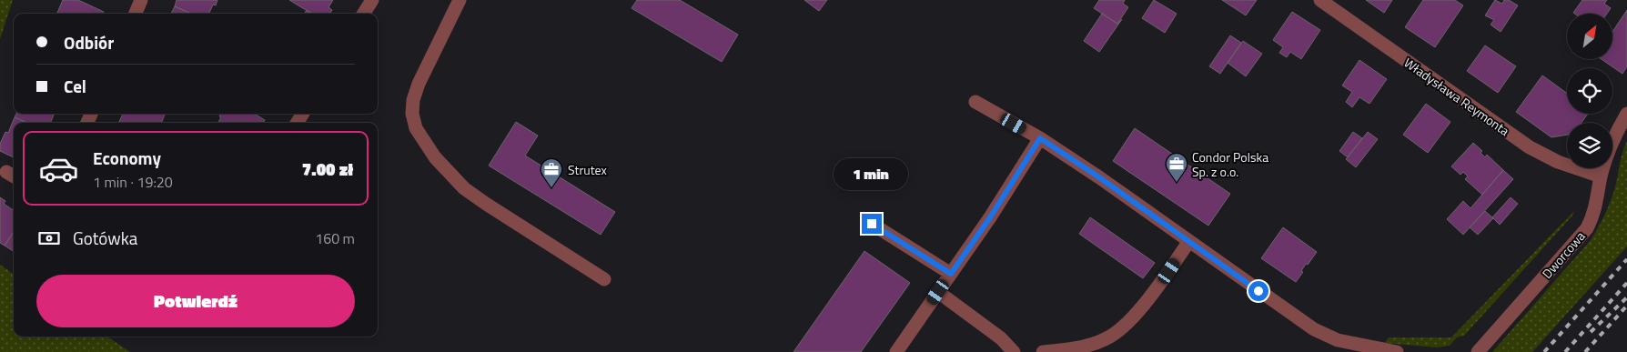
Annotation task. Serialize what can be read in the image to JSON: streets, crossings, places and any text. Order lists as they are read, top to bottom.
{
  "streets": {
    "street": ["Władysława Reymonta", "Dworcowa"]
  },
  "crossings": [
    ["Władysława Reymonta", "Dworcowa"]
  ],
  "places": {
    "office": ["Condor Polska Sp. z o.o.", "Strutex"]
  },
  "north": "top right",
  "page": {
    "banner": ["Odbiór", "Cel"],
    "list": [
      {
        "name": "Economy",
        "note": "1 min · 19:20",
        "value": "7.00 zł"
      }
    ],
    "bubble": "1 min",
    "pay": ["Gotówka", "160 m"],
    "buttons": "Potwierdź"
  }
}
